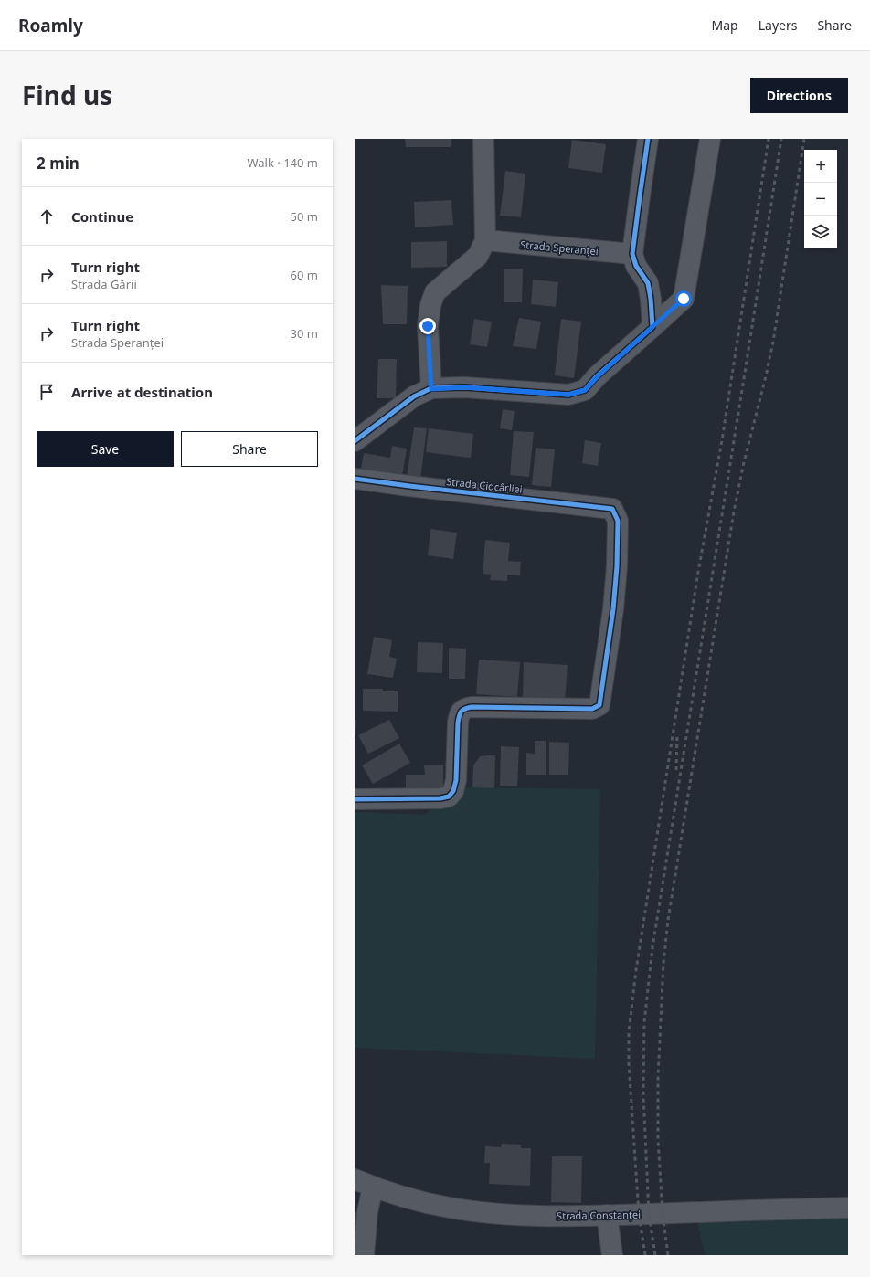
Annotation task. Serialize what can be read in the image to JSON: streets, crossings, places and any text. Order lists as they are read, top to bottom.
{
  "streets": {
    "street": ["Strada Speranței", "Strada Ciocârliei", "Strada Constanței"]
  },
  "page": {
    "header": "Roamly",
    "nav": ["Map", "Layers", "Share"],
    "title": "Find us",
    "buttons": [
      "Directions",
      ["Save", "Share"]
    ],
    "heading": ["2 min", "Walk · 140 m"],
    "map_buttons": ["+", "−"],
    "list": [
      ["Continue", "50 m"],
      ["Turn right", "Strada Gării", "60 m"],
      ["Turn right", "Strada Speranței", "30 m"],
      "Arrive at destination"
    ]
  }
}
